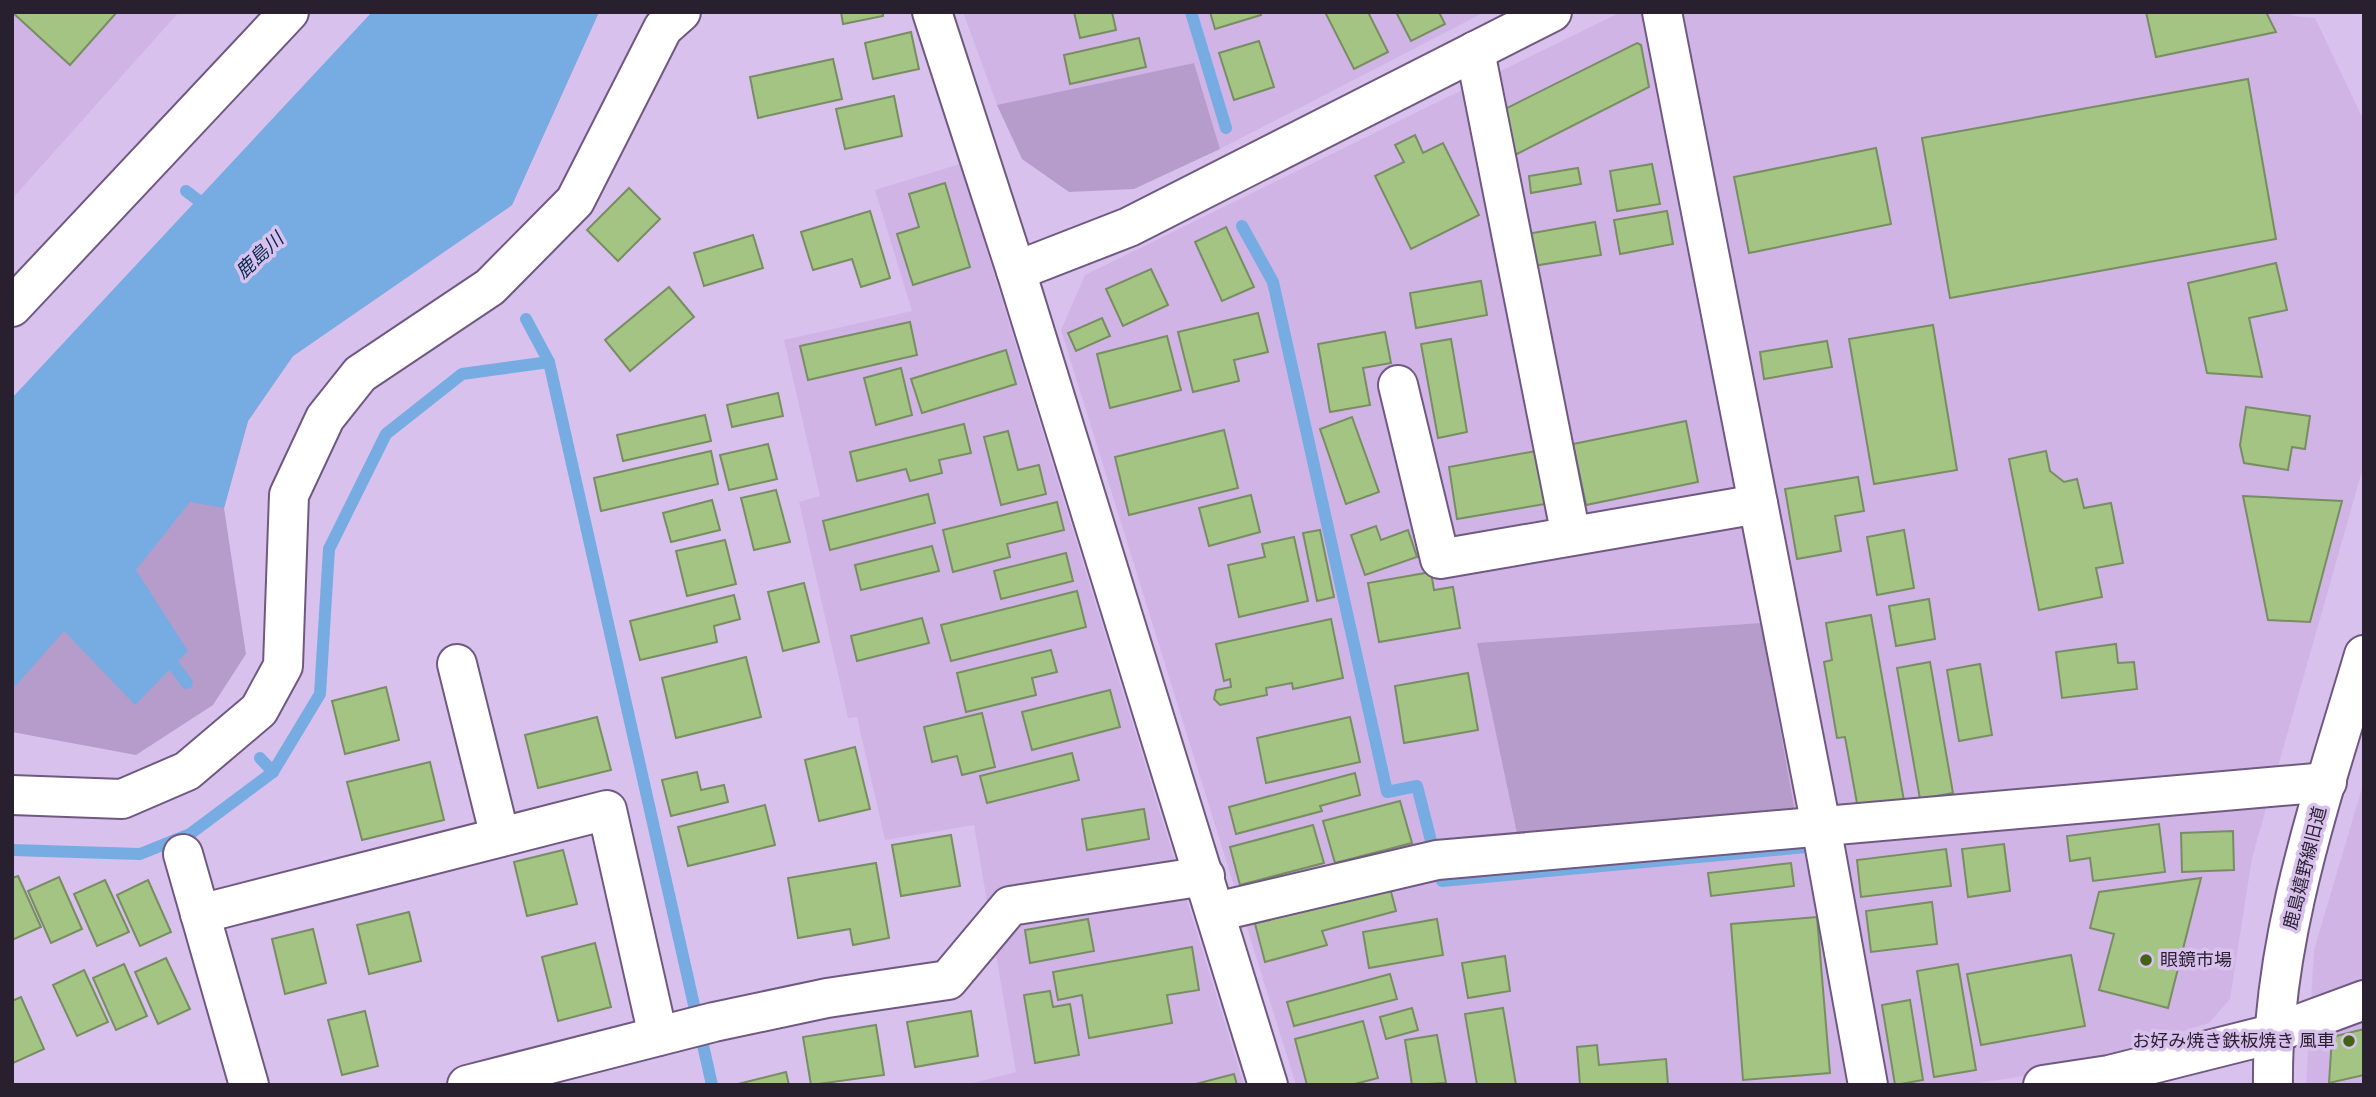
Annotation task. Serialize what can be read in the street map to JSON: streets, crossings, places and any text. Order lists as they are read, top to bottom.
{
  "streets": {
    "street": ["鹿島嬉野線旧道"]
  },
  "water": ["鹿島川"],
  "places": ["眼鏡市場", "お好み焼き鉄板焼き 風車"]
}
